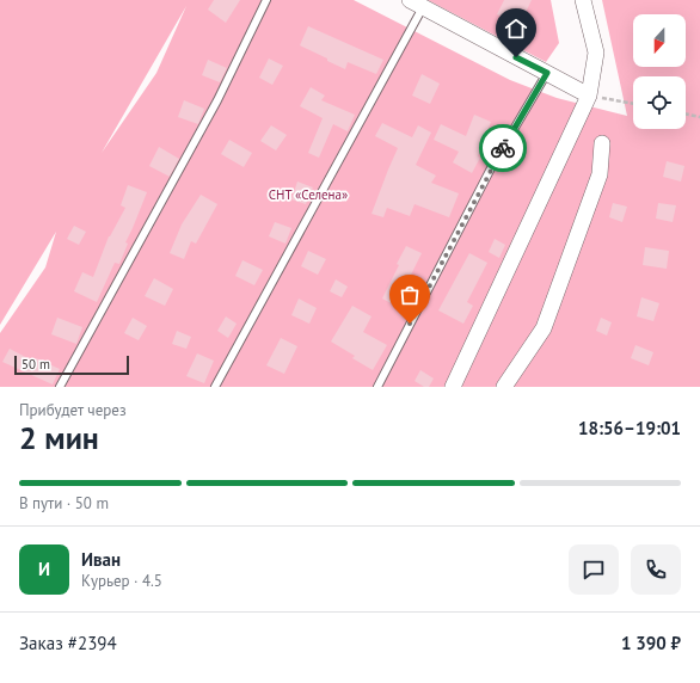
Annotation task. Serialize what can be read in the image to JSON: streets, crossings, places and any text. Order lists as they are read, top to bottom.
{
  "parks": ["СНТ «Селена»"],
  "scale_bar": "50 m",
  "north": "bottom",
  "page": {
    "scale": "50 m",
    "heading": ["2 мин", "Прибудет через", "18:56–19:01"],
    "panel": [
      "Иван",
      "Курьер · 4.5",
      "Заказ #2394",
      "1 390 ₽"
    ],
    "bar": "В пути · 50 m",
    "round": "И"
  }
}
